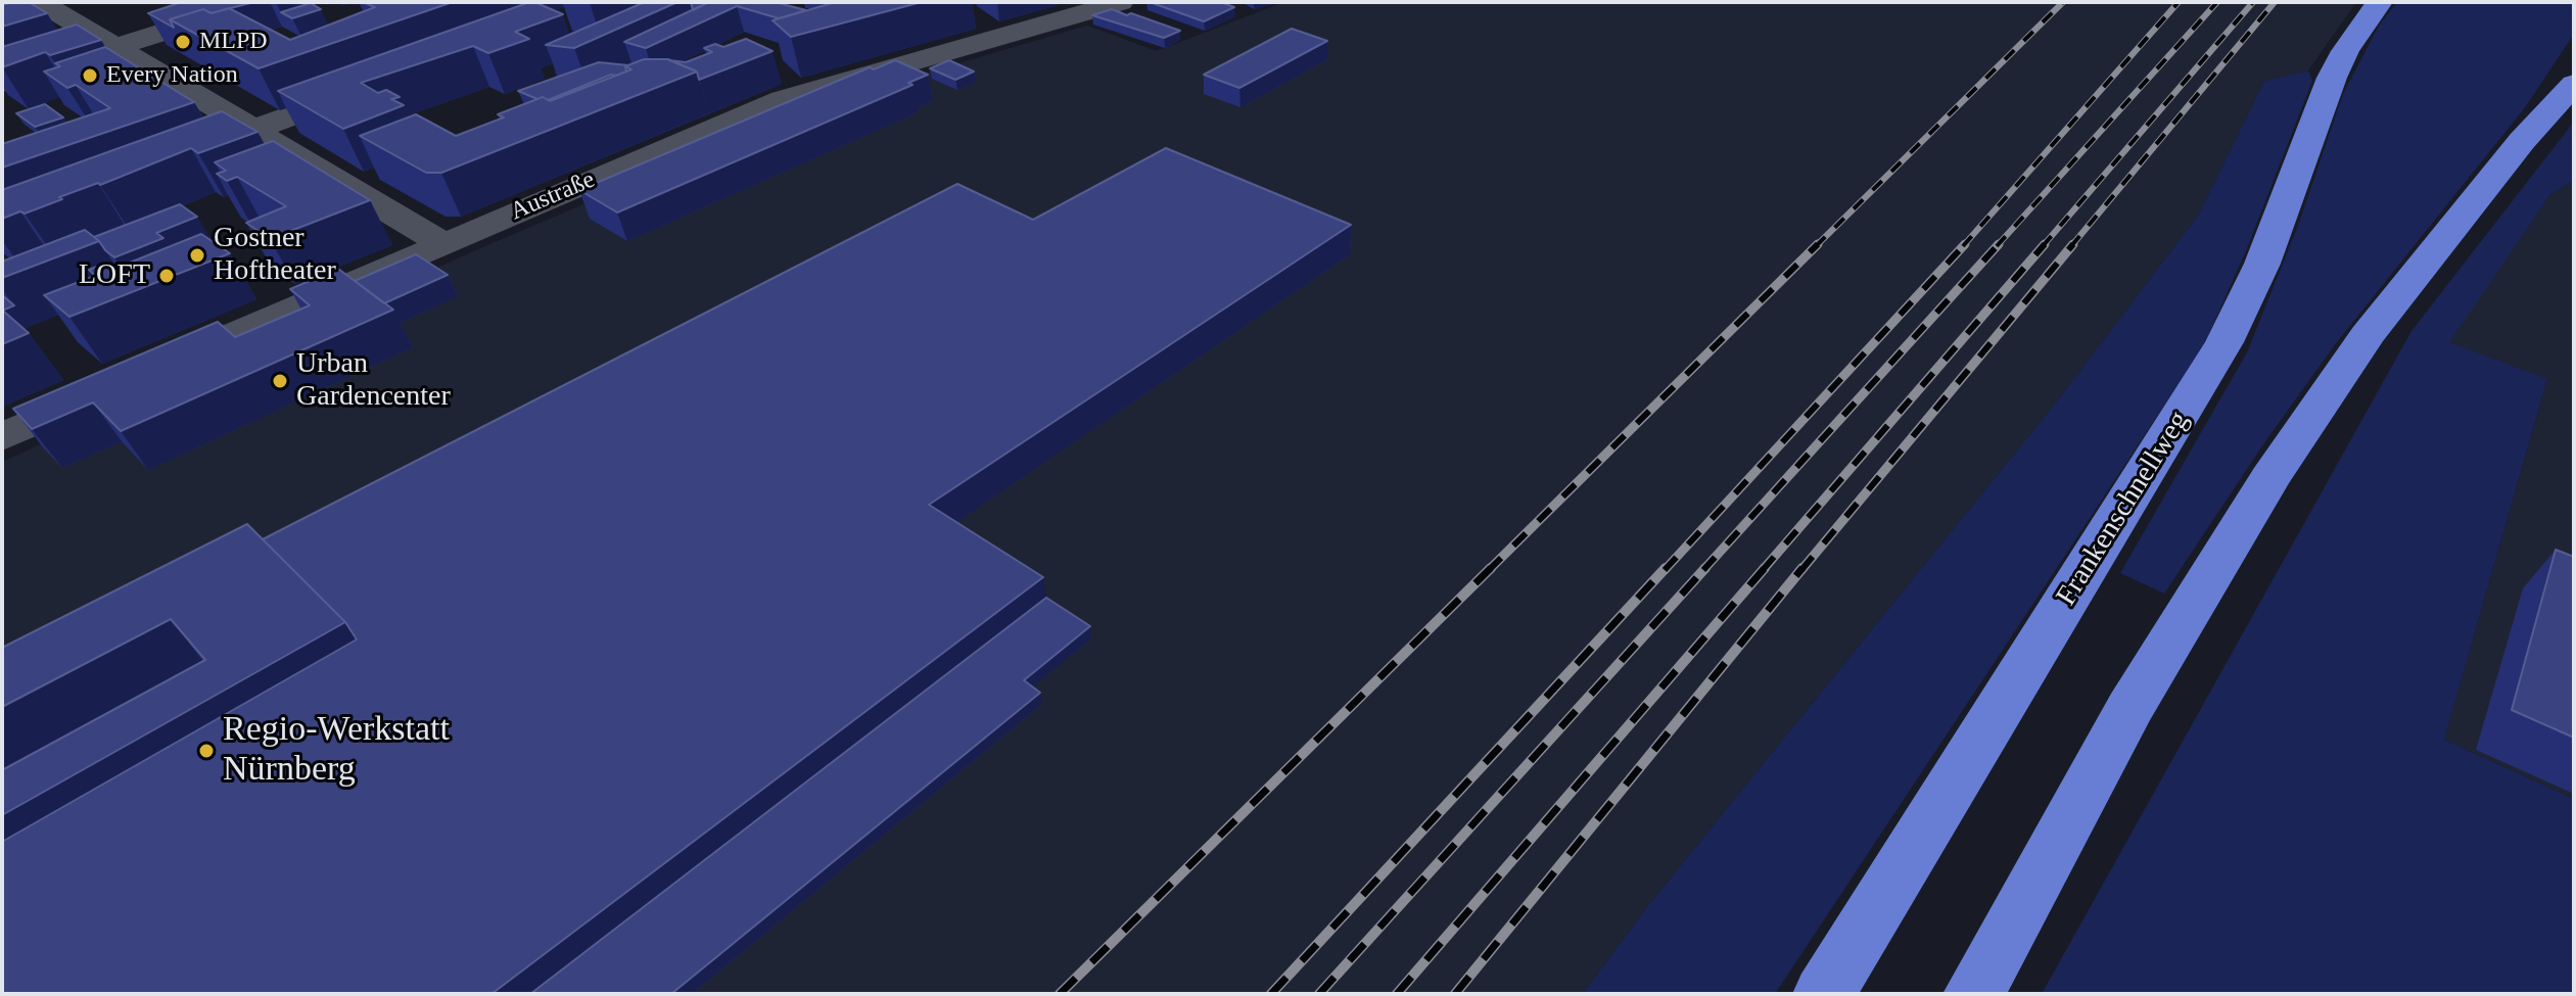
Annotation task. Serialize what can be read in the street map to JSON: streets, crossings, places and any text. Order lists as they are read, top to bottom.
{
  "streets": {
    "highway": ["Frankenschnellweg"],
    "street": ["Austraße"]
  },
  "places": [
    "MLPD",
    "Every Nation",
    "Gostner Hoftheater",
    "LOFT",
    "Urban Gardencenter",
    "Regio-Werkstatt Nürnberg"
  ]
}
